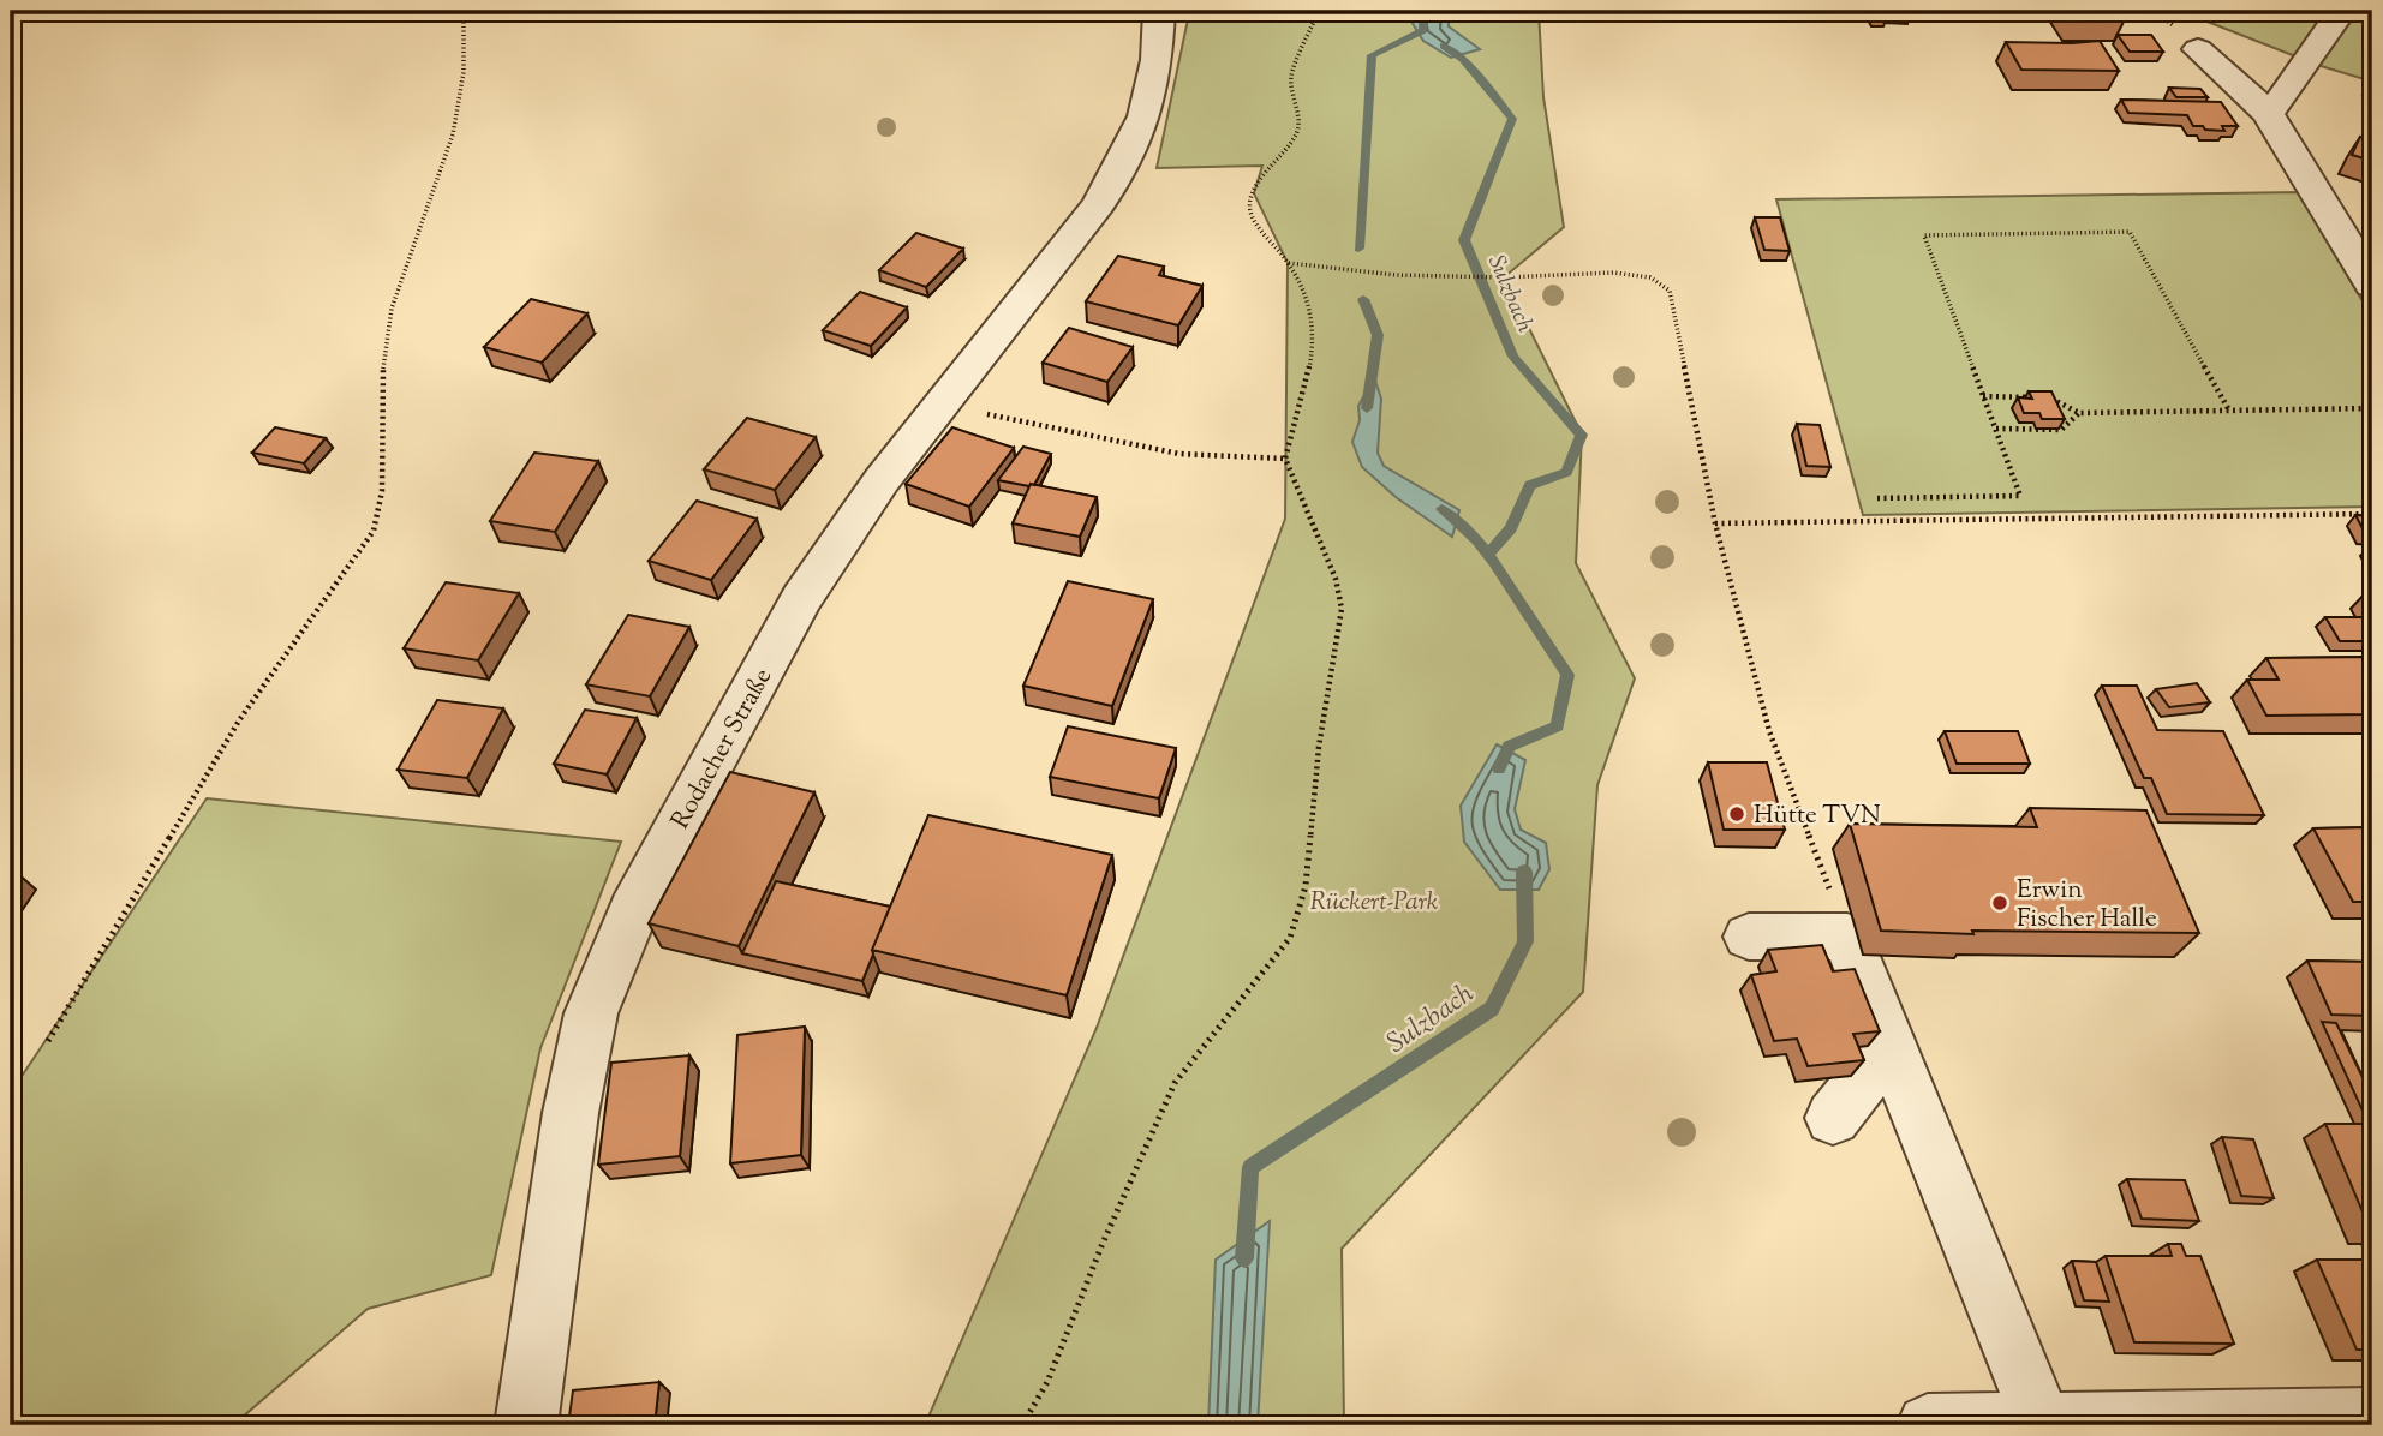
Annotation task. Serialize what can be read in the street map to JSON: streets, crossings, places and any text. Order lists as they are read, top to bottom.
{
  "streets": {
    "street": ["Rodacher Straße"]
  },
  "water": ["Sulzbach"],
  "parks": ["Rückert-Park"],
  "places": ["Hütte TVN", "Erwin Fischer Halle"]
}
